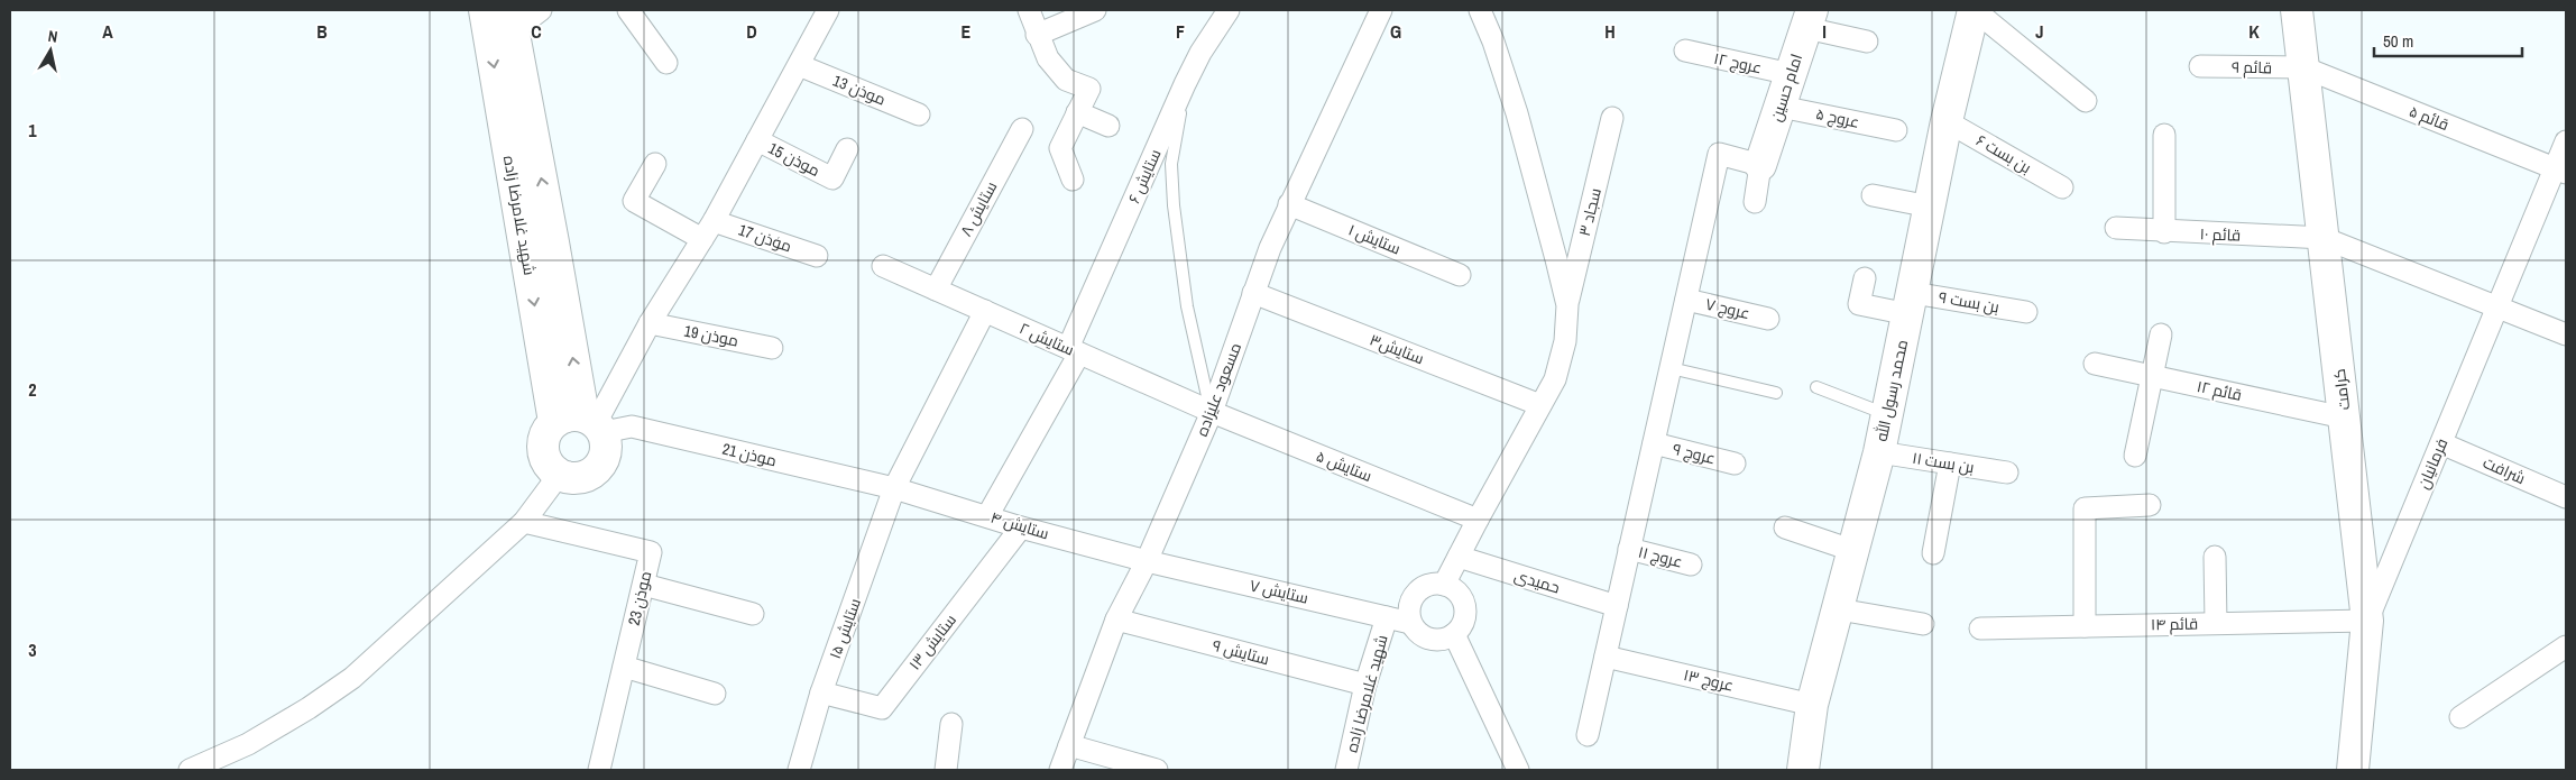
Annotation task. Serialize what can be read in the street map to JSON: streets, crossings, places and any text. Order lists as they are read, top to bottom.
{
  "streets": {
    "street": [
      "عروج ۱۲",
      "قائم ۹",
      "امام حسین",
      "موذن 13",
      "عروج ۵",
      "قائم ۵",
      "بن بست ۶",
      "موذن 15",
      "ستایش ۶",
      "ستایش ۸",
      "سجاد ۳",
      "شهید غلامرضا زاده",
      "قائم ۱۰",
      "موٰذن 17",
      "ستایش ۱",
      "بن بست ۹",
      "عروج ۷",
      "موذن 19",
      "ستایش ۲",
      "ستایش۳",
      "مسعود علیزاده",
      "کرامت",
      "محمد رسول الله",
      "قائم ۱۲",
      "عروج ۹",
      "موذن 21",
      "بن بست ۱۱",
      "فرمانیان",
      "ستایش ۵",
      "شرافت",
      "ستایش ۴",
      "عروج ۱۱",
      "حمیدی",
      "ستایش ۷",
      "موذن 23",
      "قائم ۱۴",
      "ستایش ۱۵",
      "ستایش ۱۳",
      "ستایش ۹",
      "عروج ۱۳"
    ]
  },
  "crossings": [
    ["عروج ۱۲", "امام حسین"],
    ["قائم ۹", "قائم ۵"],
    ["قائم ۹", "کرامت"],
    ["امام حسین", "عروج ۵"],
    ["قائم ۵", "کرامت"],
    ["قائم ۵", "فرمانیان"],
    ["بن بست ۶", "محمد رسول الله"],
    ["ستایش ۶", "ستایش ۲"],
    ["ستایش ۸", "ستایش ۲"],
    ["شهید غلامرضا زاده", "موذن 21"],
    ["شهید غلامرضا زاده", "ستایش ۷"],
    ["شهید غلامرضا زاده", "ستایش ۹"],
    ["قائم ۱۰", "کرامت"],
    ["ستایش ۱", "مسعود علیزاده"],
    ["بن بست ۹", "محمد رسول الله"],
    ["ستایش ۲", "مسعود علیزاده"],
    ["ستایش ۲", "ستایش ۵"],
    ["ستایش۳", "مسعود علیزاده"],
    ["مسعود علیزاده", "ستایش ۵"],
    ["مسعود علیزاده", "ستایش ۴"],
    ["مسعود علیزاده", "ستایش ۷"],
    ["مسعود علیزاده", "ستایش ۹"],
    ["کرامت", "قائم ۱۲"],
    ["کرامت", "فرمانیان"],
    ["کرامت", "قائم ۱۴"],
    ["محمد رسول الله", "بن بست ۱۱"],
    ["محمد رسول الله", "عروج ۱۳"],
    ["موذن 21", "ستایش ۴"],
    ["موذن 21", "ستایش ۱۵"],
    ["فرمانیان", "شرافت"],
    ["فرمانیان", "قائم ۱۴"],
    ["ستایش ۴", "ستایش ۷"],
    ["ستایش ۴", "ستایش ۱۵"],
    ["ستایش ۴", "ستایش ۱۳"],
    ["ستایش ۱۵", "ستایش ۱۳"]
  ],
  "scale_bar": "50 m",
  "north": "top",
  "grid": {
    "columns": [
      "A",
      "B",
      "C",
      "D",
      "E",
      "F",
      "G",
      "H",
      "I",
      "J",
      "K"
    ],
    "rows": ["1", "2", "3"]
  }
}
